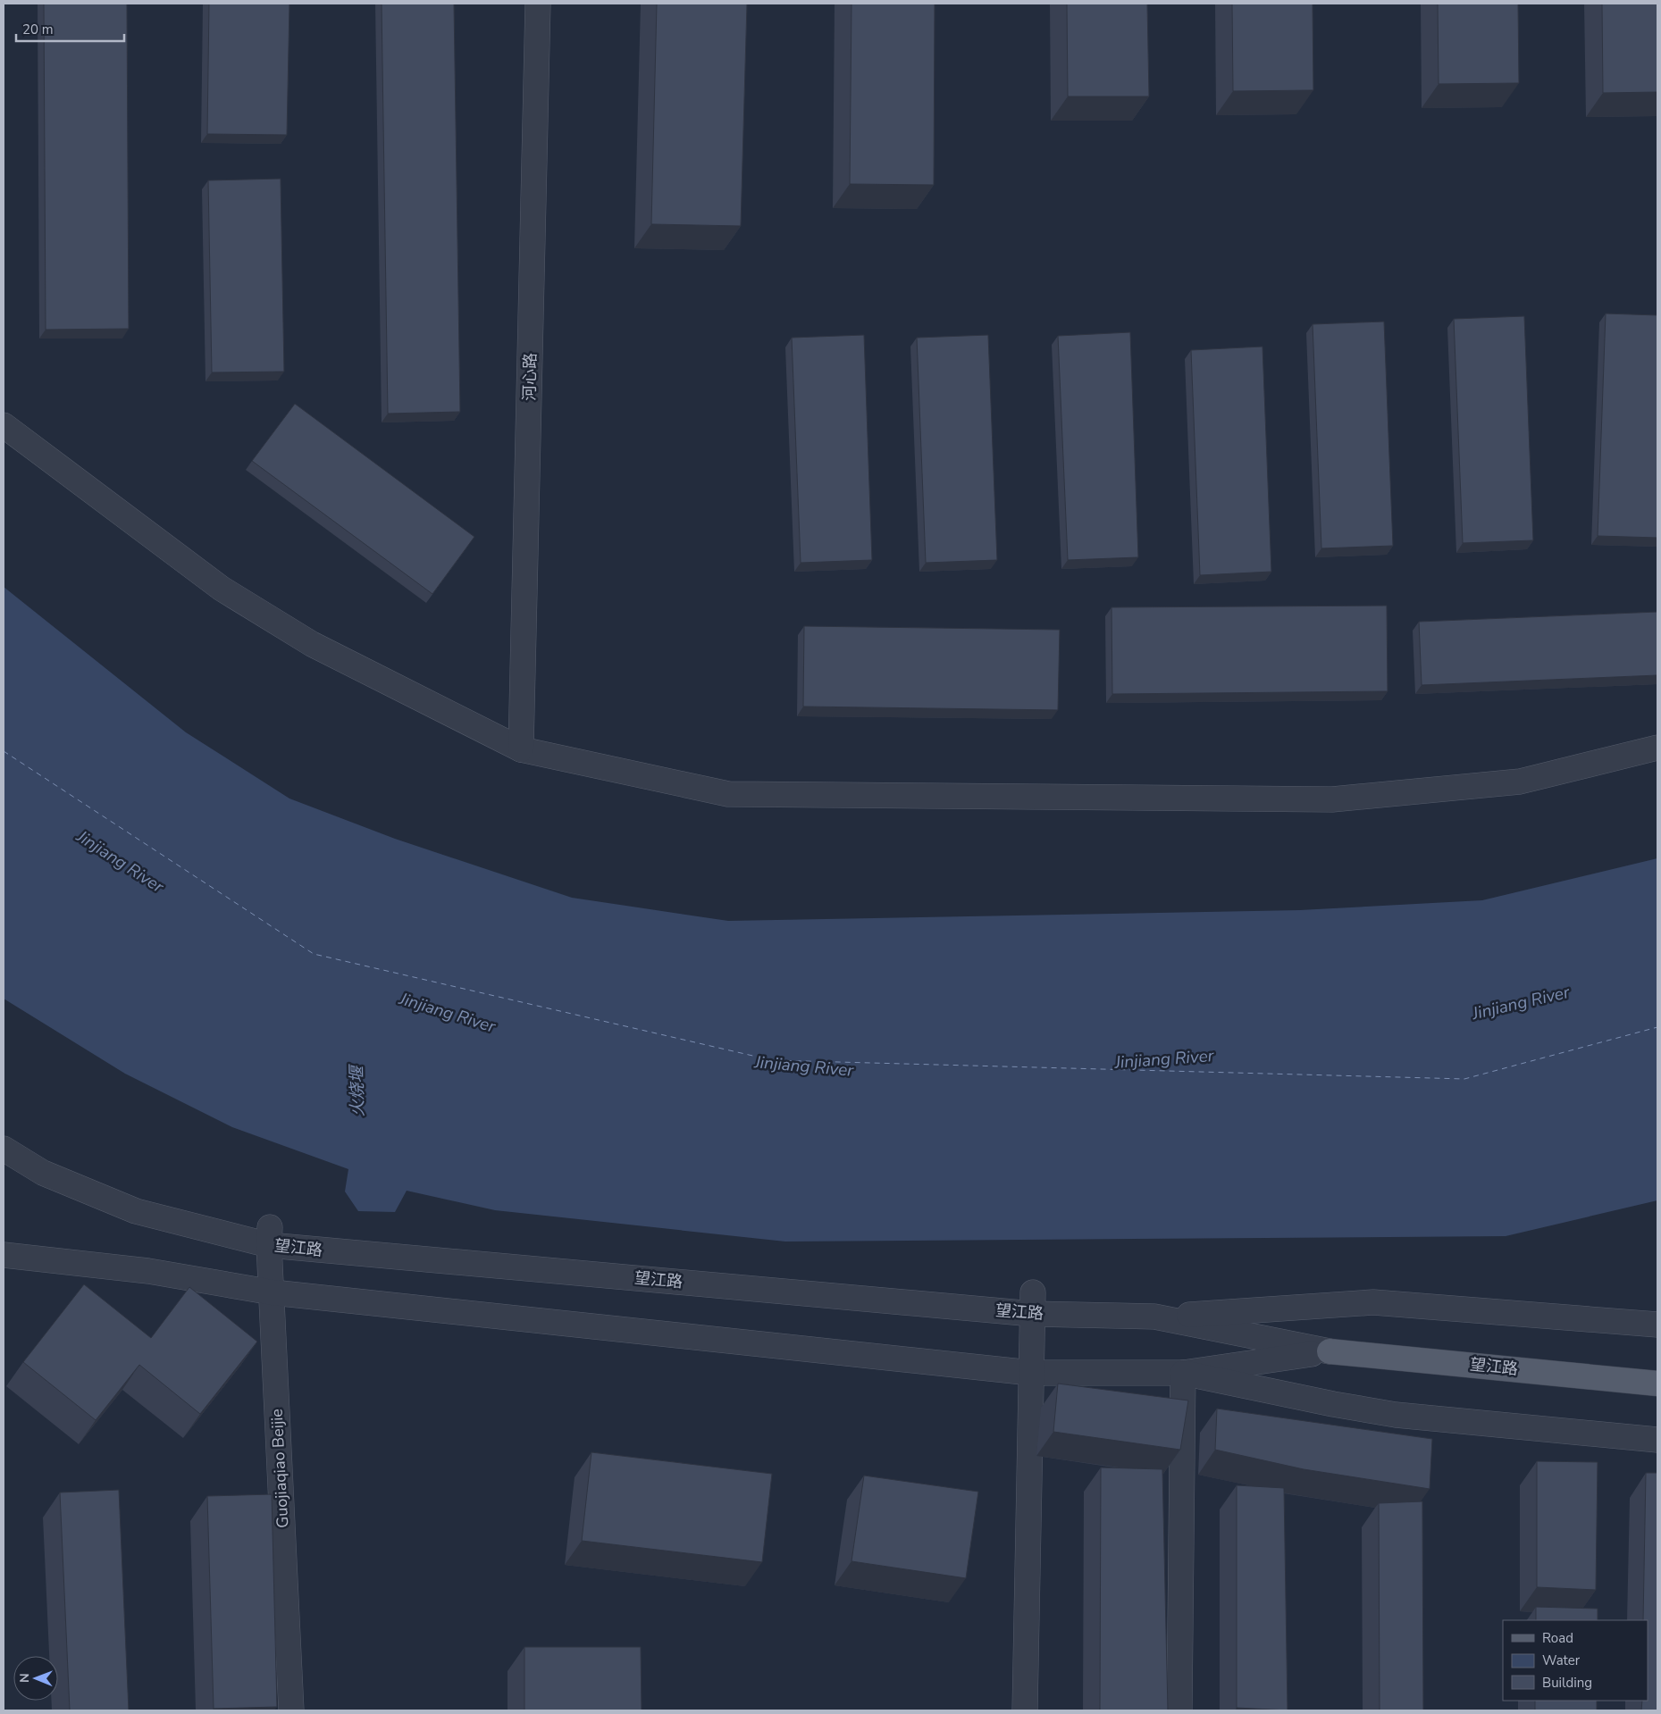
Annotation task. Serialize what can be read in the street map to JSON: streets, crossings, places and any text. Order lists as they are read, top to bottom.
{
  "streets": {
    "main road": ["望江路"],
    "street": ["河心路", "Guojiaqiao Beijie"]
  },
  "crossings": [
    ["望江路", "Guojiaqiao Beijie"]
  ],
  "water": ["Jinjiang River", "火烧堰"],
  "legend": ["Road", "Water", "Building"],
  "scale_bar": "20 m",
  "north": "left"
}
